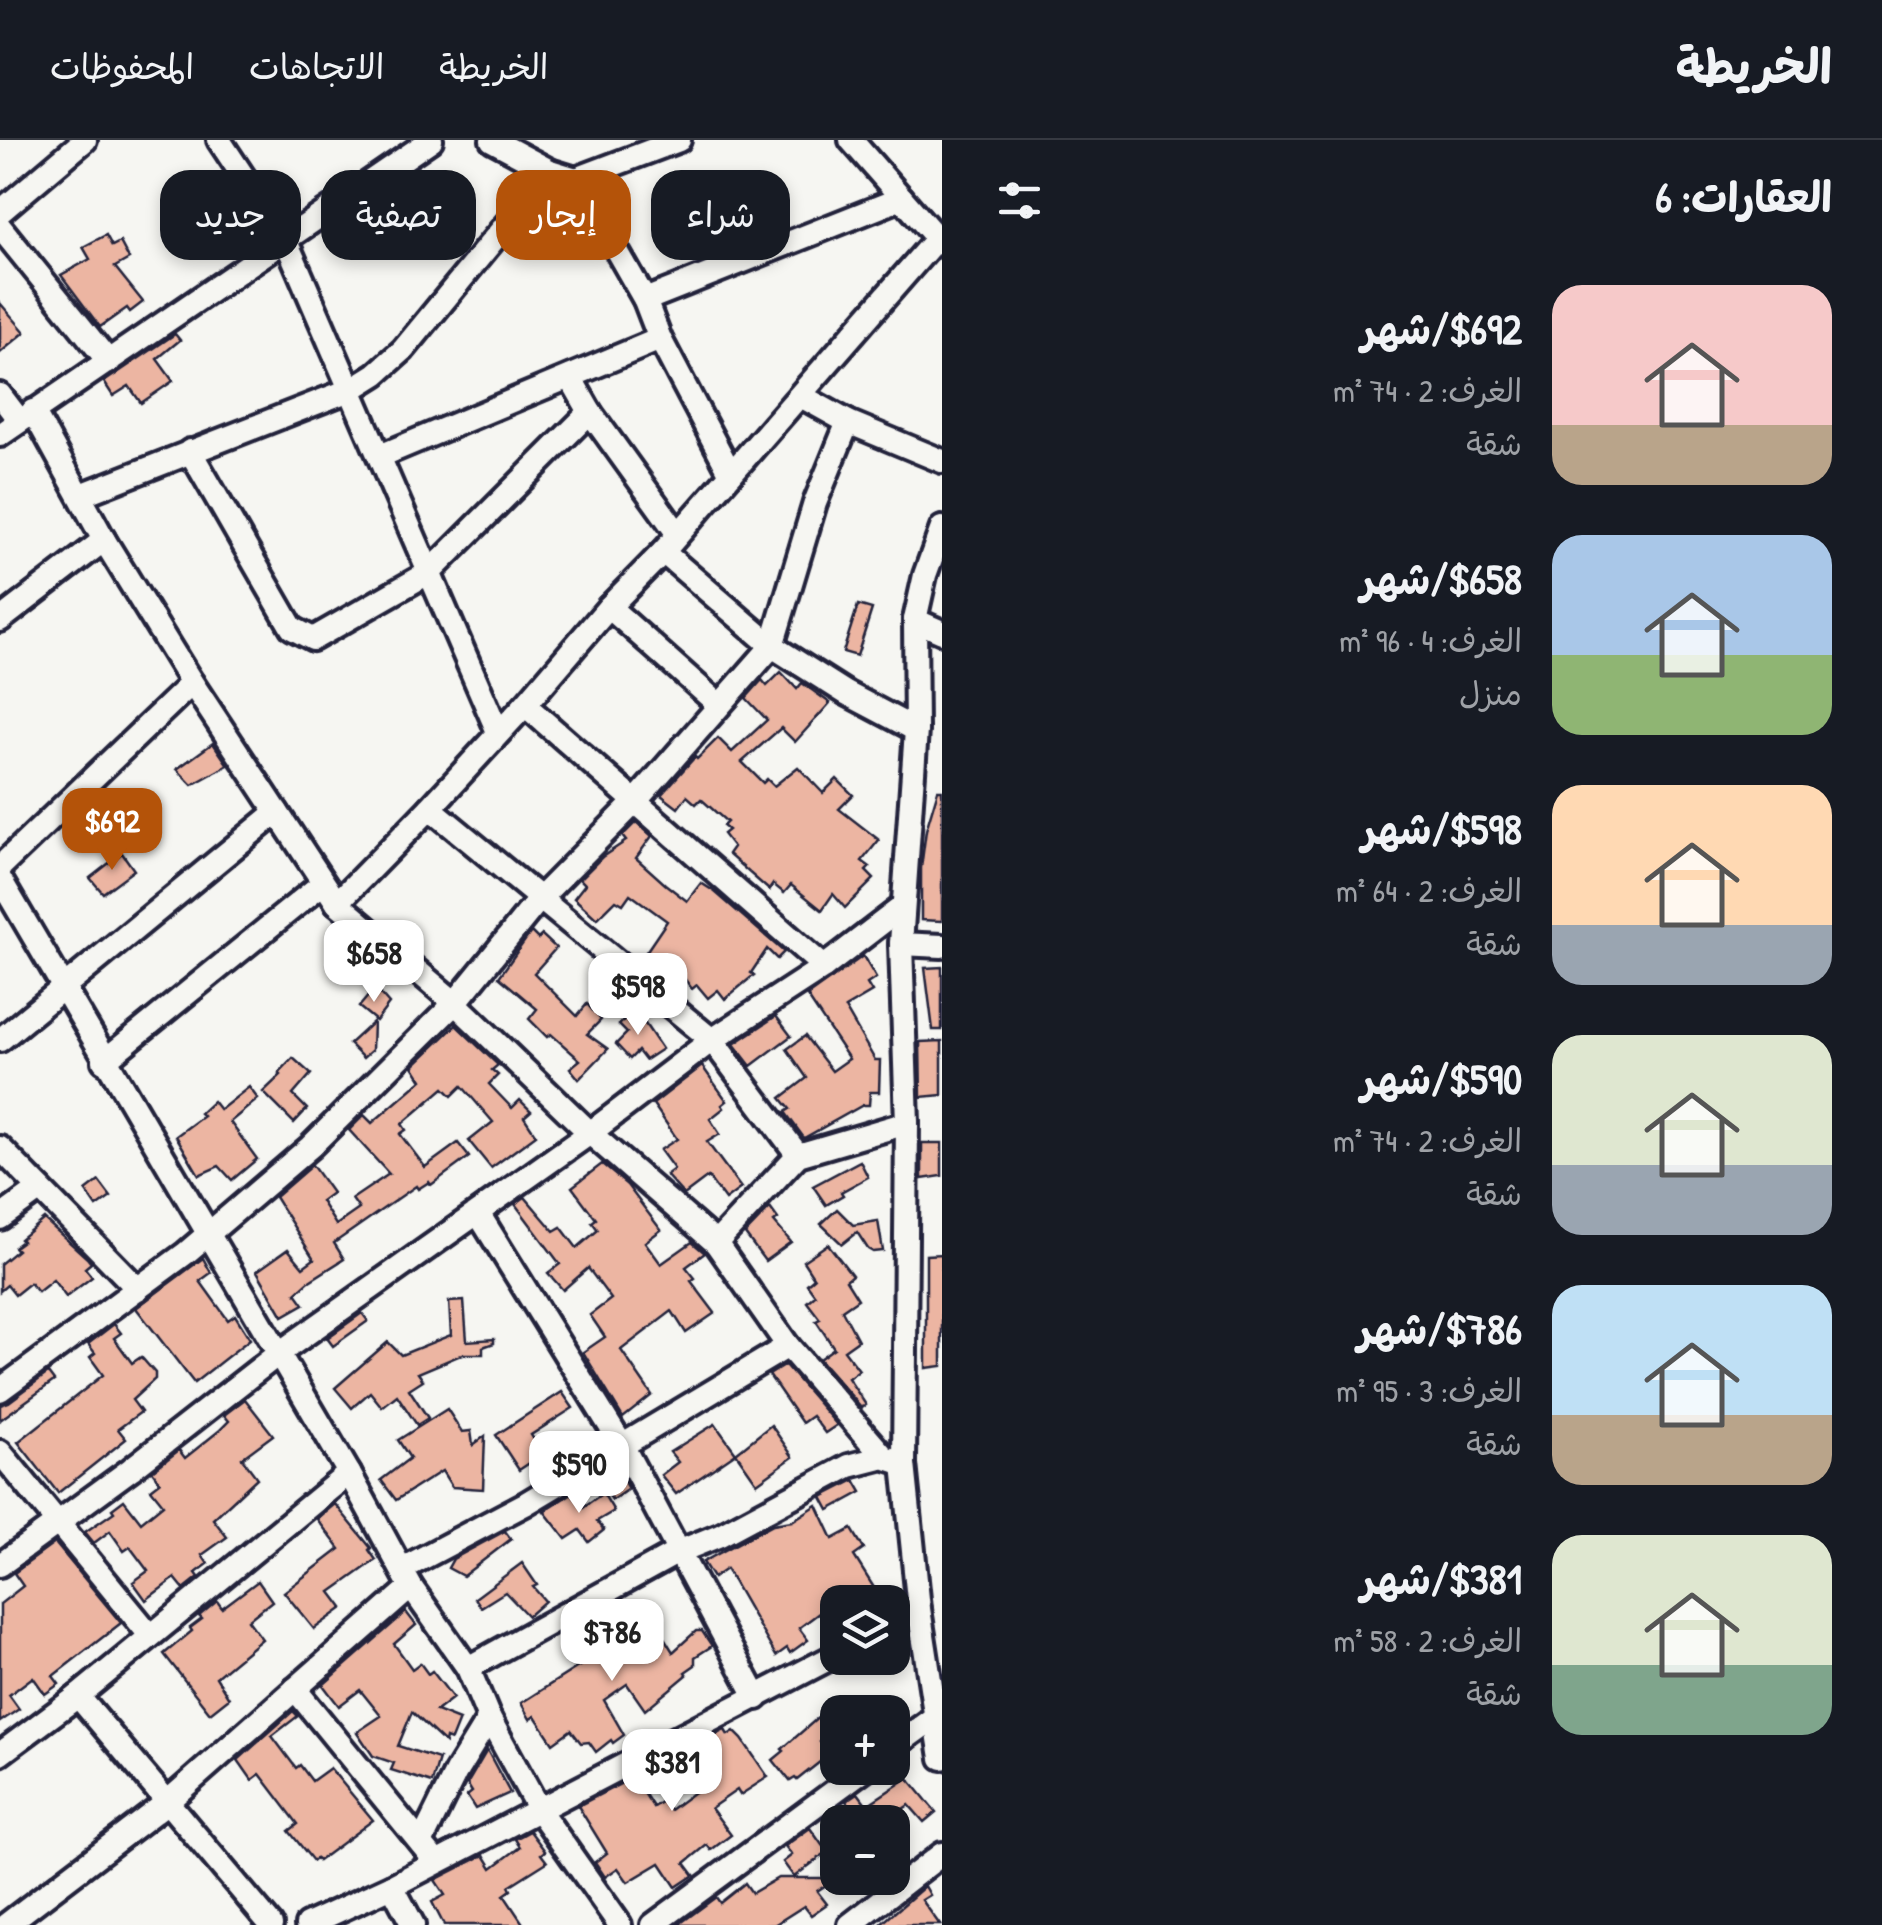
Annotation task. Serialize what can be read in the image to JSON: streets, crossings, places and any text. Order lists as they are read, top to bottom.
{
  "page": {
    "header": "الخريطة",
    "nav": ["الخريطة", "الاتجاهات", "المحفوظات"],
    "heading": "العقارات: 6",
    "chip": [
      "شراء",
      "إيجار",
      "تصفية",
      "جديد"
    ],
    "list": [
      {
        "name": "$692/شهر",
        "note": "الغرف: 2 · 74 m² · شقة"
      },
      {
        "name": "$658/شهر",
        "note": "الغرف: 4 · 96 m² · منزل"
      },
      {
        "name": "$598/شهر",
        "note": "الغرف: 2 · 64 m² · شقة"
      },
      {
        "name": "$590/شهر",
        "note": "الغرف: 2 · 74 m² · شقة"
      },
      {
        "name": "$786/شهر",
        "note": "الغرف: 3 · 95 m² · شقة"
      },
      {
        "name": "$381/شهر",
        "note": "الغرف: 2 · 58 m² · شقة"
      }
    ],
    "price": [
      "$692",
      "$658",
      "$598",
      "$590",
      "$786",
      "$381"
    ],
    "map_buttons": ["+", "−"]
  }
}
